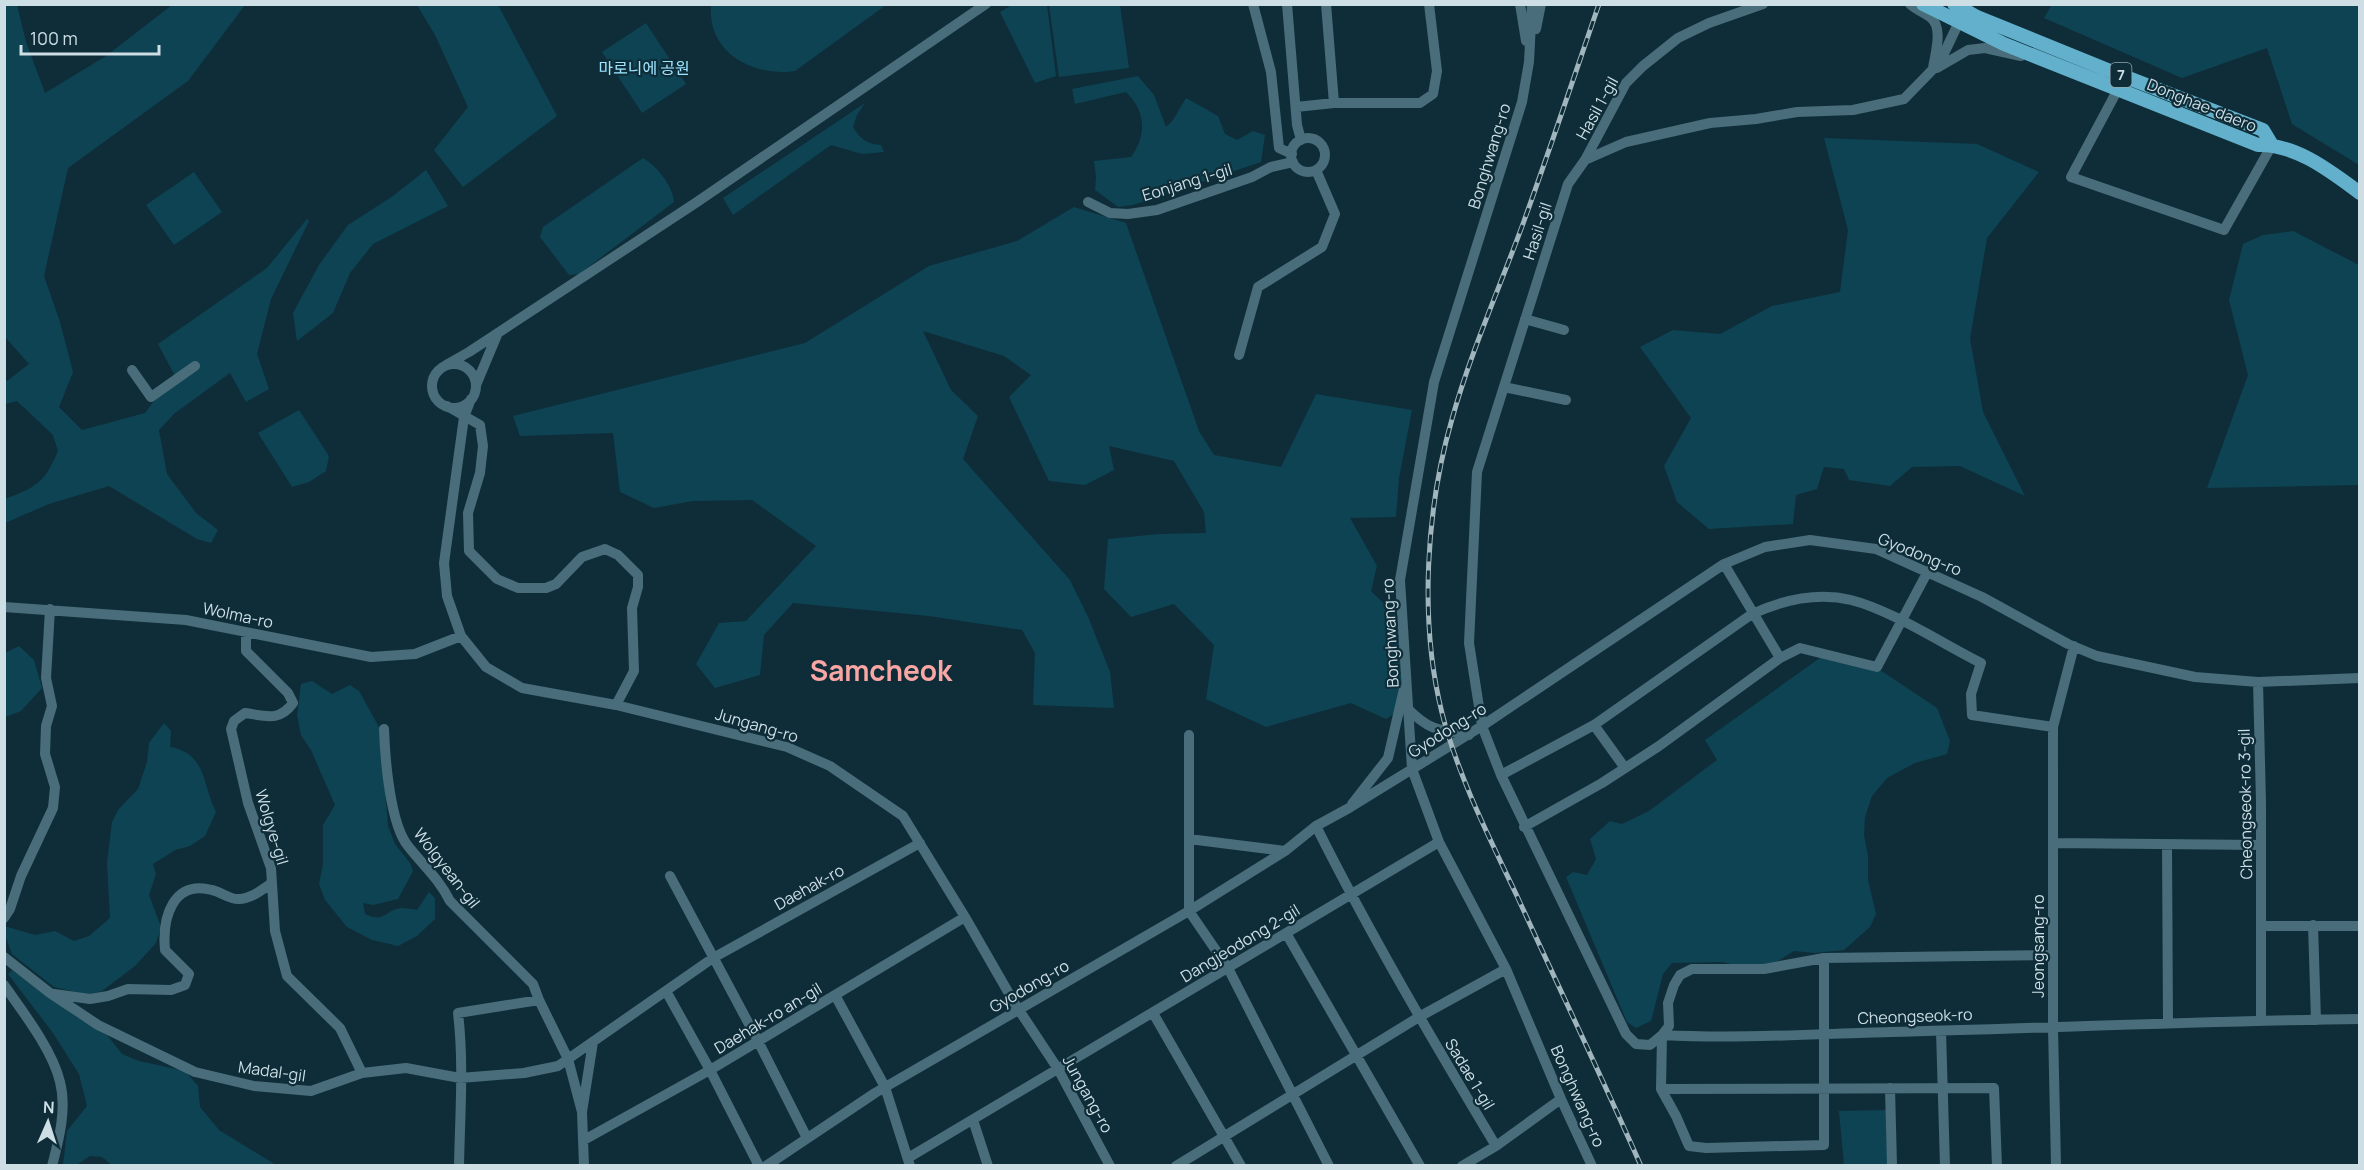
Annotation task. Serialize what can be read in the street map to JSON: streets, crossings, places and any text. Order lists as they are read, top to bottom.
{
  "streets": {
    "main road": ["7", "Donghae-daero"],
    "street": [
      "Hasil 1-gil",
      "Bonghwang-ro",
      "Eonjang 1-gil",
      "Hasil-gil",
      "Gyodong-ro",
      "Wolma-ro",
      "Jungang-ro",
      "Cheongseok-ro 3-gil",
      "Wolgye-gil",
      "Wolgyean-gil",
      "Daehak-ro",
      "Dangjeodong 2-gil",
      "Jeongsang-ro",
      "Cheongseok-ro",
      "Daehak-ro an-gil",
      "Madal-gil",
      "Sadae 1-gil"
    ]
  },
  "crossings": [
    ["Hasil 1-gil", "Hasil-gil"],
    ["Bonghwang-ro", "Gyodong-ro"],
    ["Bonghwang-ro", "Dangjeodong 2-gil"],
    ["Hasil-gil", "Gyodong-ro"],
    ["Hasil-gil", "Cheongseok-ro"],
    ["Gyodong-ro", "Jungang-ro"],
    ["Gyodong-ro", "Cheongseok-ro 3-gil"],
    ["Gyodong-ro", "Jeongsang-ro"],
    ["Gyodong-ro", "Cheongseok-ro"],
    ["Wolma-ro", "Jungang-ro"],
    ["Wolma-ro", "Wolgye-gil"],
    ["Jungang-ro", "Daehak-ro"],
    ["Jungang-ro", "Dangjeodong 2-gil"],
    ["Jungang-ro", "Daehak-ro an-gil"],
    ["Cheongseok-ro 3-gil", "Cheongseok-ro"],
    ["Wolgye-gil", "Madal-gil"],
    ["Wolgyean-gil", "Madal-gil"],
    ["Daehak-ro", "Madal-gil"],
    ["Dangjeodong 2-gil", "Sadae 1-gil"],
    ["Jeongsang-ro", "Cheongseok-ro"]
  ],
  "districts": ["Samcheok"],
  "parks": ["마로니에 공원"],
  "scale_bar": "100 m",
  "north": "top"
}
